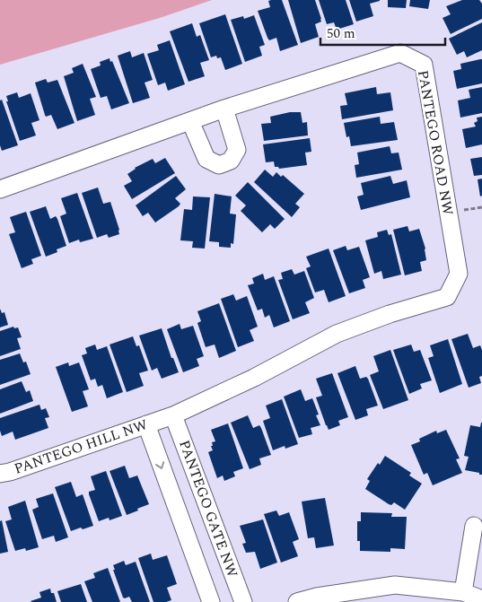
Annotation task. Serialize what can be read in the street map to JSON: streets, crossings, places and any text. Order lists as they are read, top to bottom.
{
  "streets": {
    "street": ["PANTEGO ROAD NW", "PANTEGO HILL NW", "PANTEGO GATE NW"]
  },
  "crossings": [
    ["PANTEGO ROAD NW", "PANTEGO HILL NW"],
    ["PANTEGO ROAD NW", "PANTEGO GATE NW"],
    ["PANTEGO HILL NW", "PANTEGO GATE NW"]
  ],
  "scale_bar": "50 m"
}
